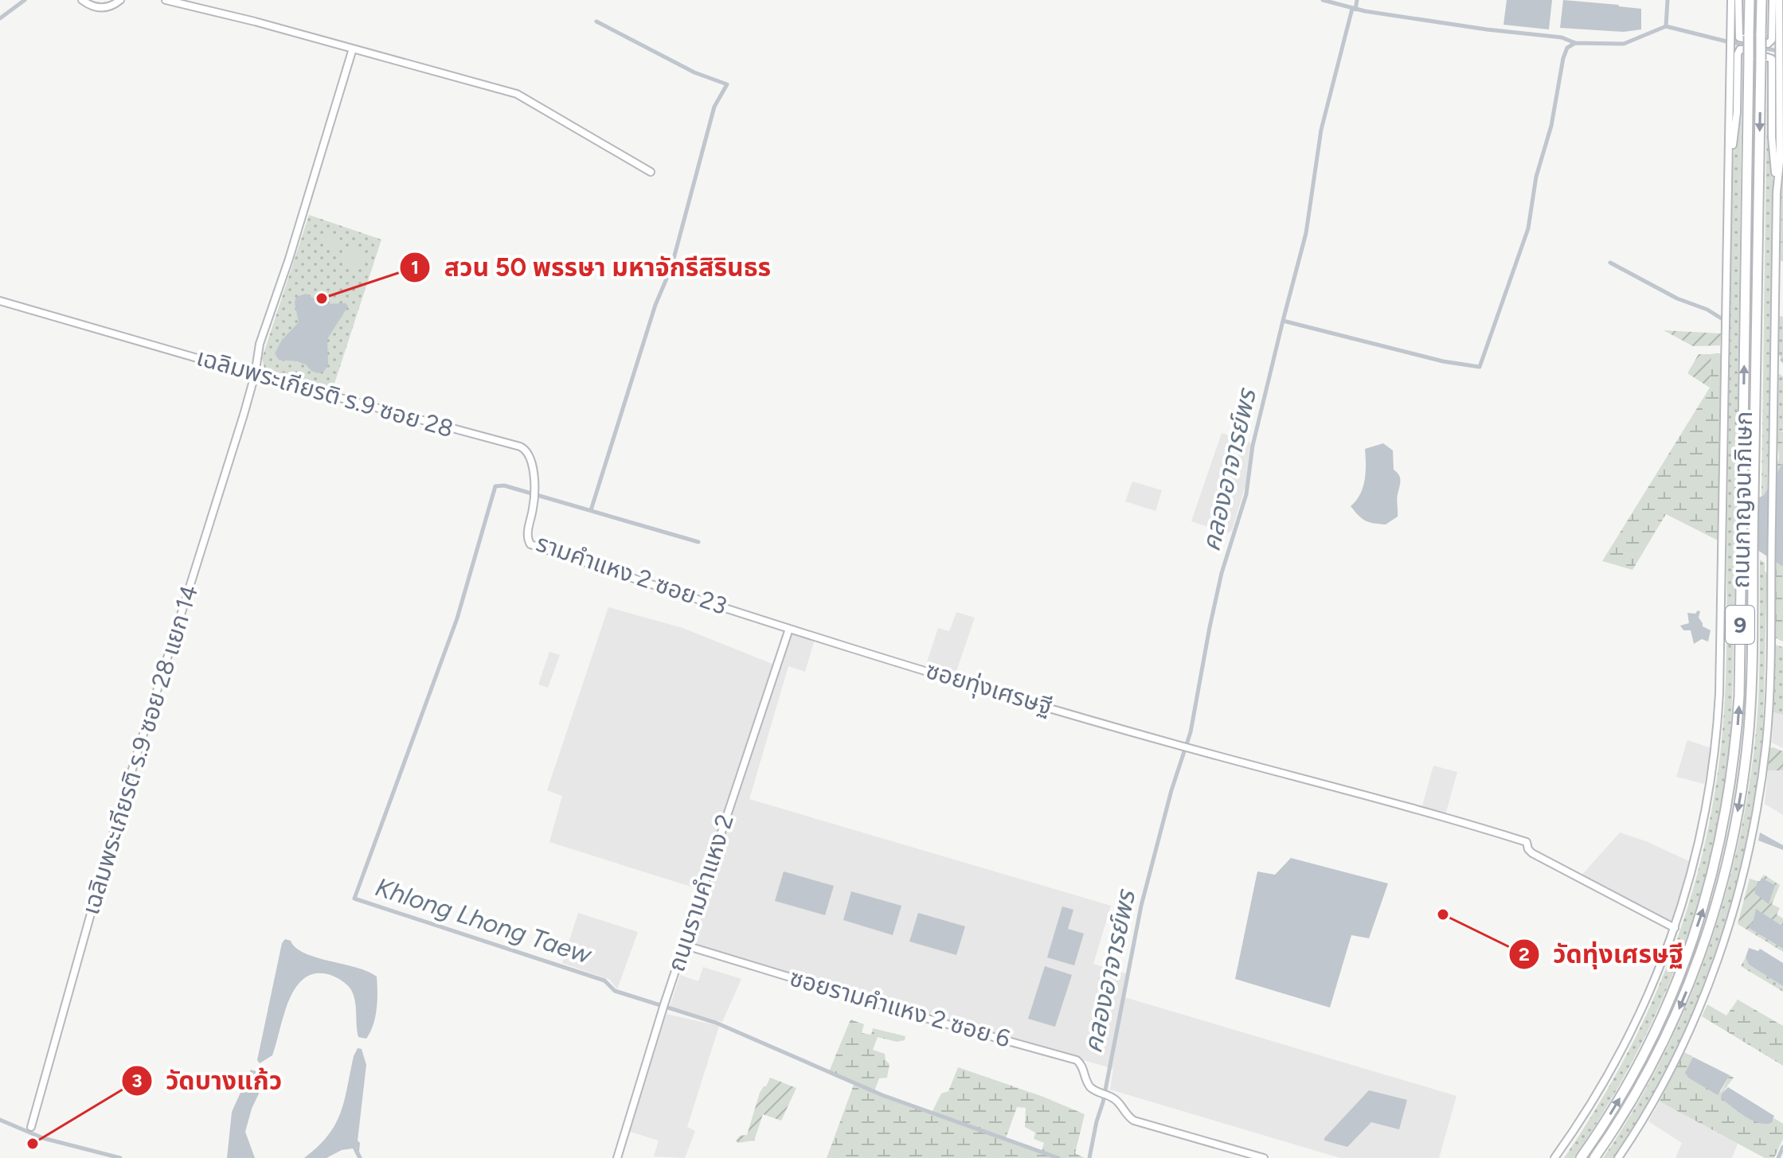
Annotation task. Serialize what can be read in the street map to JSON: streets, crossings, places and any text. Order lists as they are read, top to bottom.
{
  "streets": {
    "highway": ["ถนนกาญจนาภิเษก", "9"],
    "main road": [
      "เฉลิมพระเกียรติ ร.9 ซอย 28",
      "รามคำแหง 2 ซอย 23",
      "ซอยทุ่งเศรษฐี",
      "เฉลิมพระเกียรติ ร.9 ซอย 28 แยก 14",
      "ถนนรามคำแหง 2",
      "ซอยรามคำแหง 2 ซอย 6"
    ]
  },
  "crossings": [
    ["เฉลิมพระเกียรติ ร.9 ซอย 28", "รามคำแหง 2 ซอย 23"],
    ["เฉลิมพระเกียรติ ร.9 ซอย 28", "เฉลิมพระเกียรติ ร.9 ซอย 28 แยก 14"],
    ["รามคำแหง 2 ซอย 23", "ซอยทุ่งเศรษฐี"],
    ["รามคำแหง 2 ซอย 23", "ถนนรามคำแหง 2"],
    ["ซอยทุ่งเศรษฐี", "ถนนรามคำแหง 2"],
    ["ถนนรามคำแหง 2", "ซอยรามคำแหง 2 ซอย 6"]
  ],
  "water": ["คลองอาจารย์พร", "Khlong Lhong Taew"],
  "places": ["สวน 50 พรรษา มหาจักรีสิรินธร", "วัดทุ่งเศรษฐี", "วัดบางแก้ว"]
}
